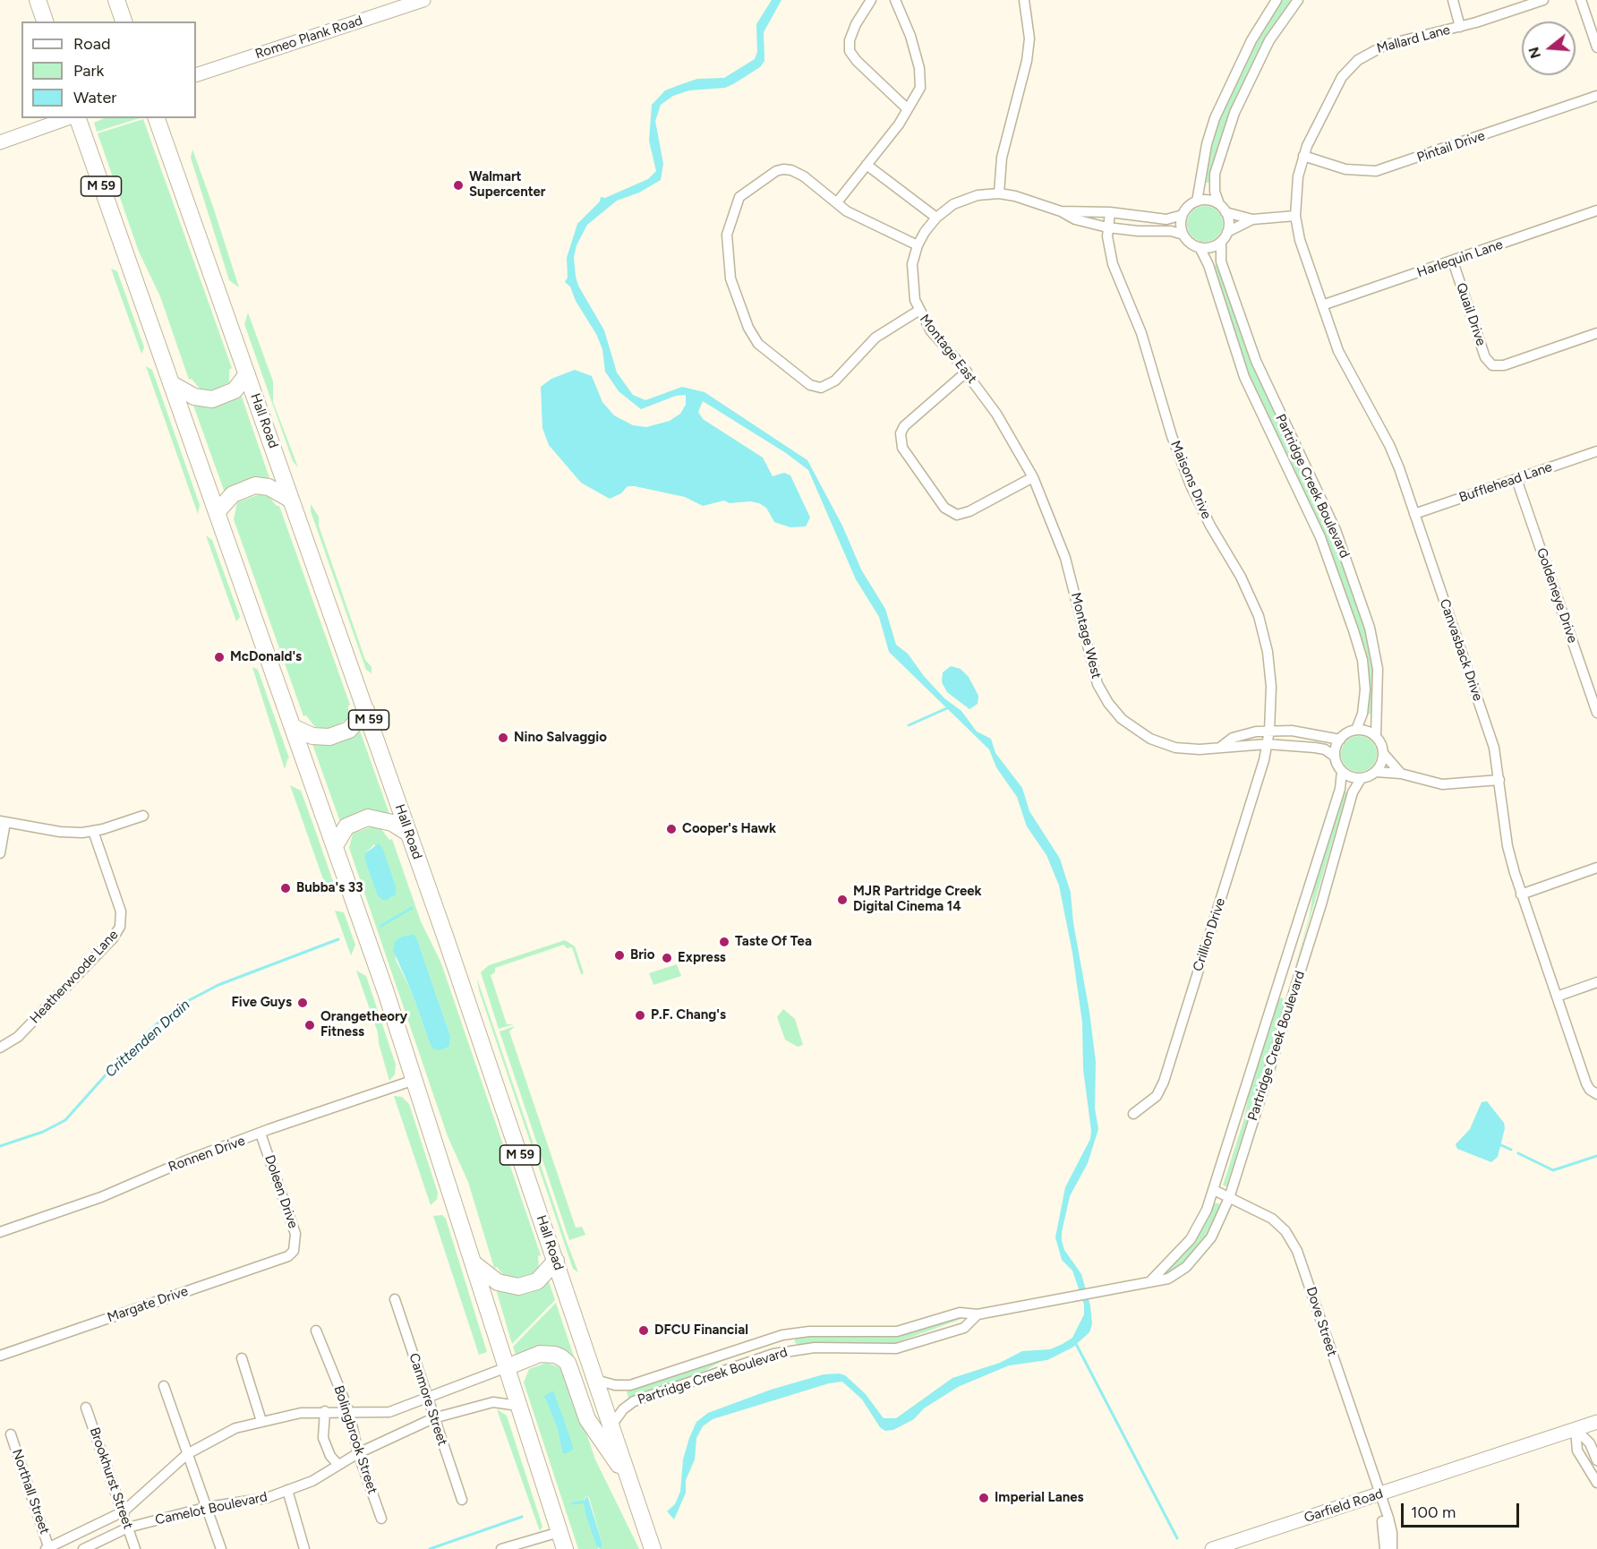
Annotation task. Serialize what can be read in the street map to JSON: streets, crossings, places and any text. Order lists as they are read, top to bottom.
{
  "streets": {
    "highway": ["M 59", "Hall Road"],
    "main road": ["Romeo Plank Road", "Garfield Road"],
    "street": [
      "Mallard Lane",
      "Pintail Drive",
      "Harlequin Lane",
      "Quail Drive",
      "Montage East",
      "Maisons Drive",
      "Bufflehead Lane",
      "Partridge Creek Boulevard",
      "Goldeneye Drive",
      "Montage West",
      "Canvasback Drive",
      "Crillion Drive",
      "Heatherwoode Lane",
      "Ronnen Drive",
      "Doleen Drive",
      "Margate Drive",
      "Dove Street",
      "Canmore Street",
      "Bolingbrook Street",
      "Brookhurst Street",
      "Northall Street",
      "Camelot Boulevard"
    ]
  },
  "crossings": [
    ["Mallard Lane", "Pintail Drive"],
    ["Mallard Lane", "Canvasback Drive"],
    ["M 59", "Ronnen Drive"],
    ["M 59", "Camelot Boulevard"],
    ["Harlequin Lane", "Quail Drive"],
    ["Harlequin Lane", "Canvasback Drive"],
    ["Montage East", "Maisons Drive"],
    ["Montage East", "Partridge Creek Boulevard"],
    ["Montage East", "Montage West"],
    ["Hall Road", "Partridge Creek Boulevard"],
    ["Maisons Drive", "Montage West"],
    ["Maisons Drive", "Crillion Drive"],
    ["Bufflehead Lane", "Goldeneye Drive"],
    ["Bufflehead Lane", "Canvasback Drive"],
    ["Partridge Creek Boulevard", "Montage West"],
    ["Partridge Creek Boulevard", "Dove Street"],
    ["Montage West", "Crillion Drive"],
    ["Ronnen Drive", "Doleen Drive"],
    ["Doleen Drive", "Margate Drive"],
    ["Dove Street", "Garfield Road"],
    ["Canmore Street", "Camelot Boulevard"],
    ["Bolingbrook Street", "Camelot Boulevard"],
    ["Brookhurst Street", "Camelot Boulevard"]
  ],
  "water": ["Crittenden Drain"],
  "places": [
    "Walmart Supercenter",
    "McDonald's",
    "Nino Salvaggio",
    "Cooper's Hawk",
    "Bubba's 33",
    "MJR Partridge Creek Digital Cinema 14",
    "Taste Of Tea",
    "Brio",
    "Express",
    "Five Guys",
    "P.F. Chang's",
    "Orangetheory Fitness",
    "DFCU Financial",
    "Imperial Lanes"
  ],
  "legend": ["Road", "Park", "Water"],
  "scale_bar": "100 m",
  "north": "left"
}
